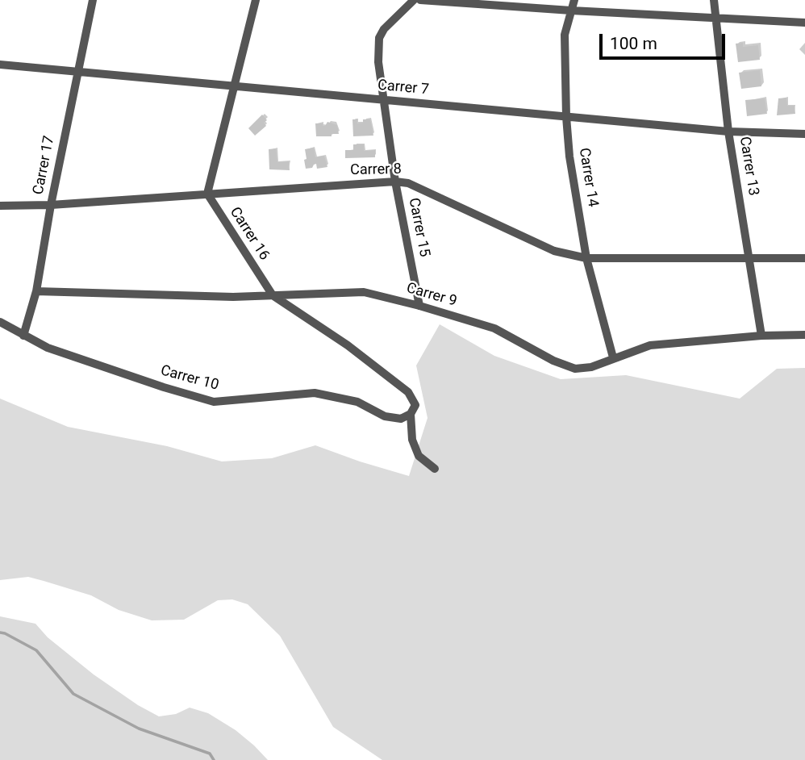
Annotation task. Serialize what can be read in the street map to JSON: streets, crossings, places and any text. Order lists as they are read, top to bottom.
{
  "streets": {
    "street": [
      "Carrer 7",
      "Carrer 17",
      "Carrer 13",
      "Carrer 8",
      "Carrer 14",
      "Carrer 15",
      "Carrer 16",
      "Carrer 9",
      "Carrer 10"
    ]
  },
  "crossings": [
    ["Carrer 7", "Carrer 17"],
    ["Carrer 7", "Carrer 13"],
    ["Carrer 7", "Carrer 14"],
    ["Carrer 7", "Carrer 15"],
    ["Carrer 17", "Carrer 8"],
    ["Carrer 17", "Carrer 9"],
    ["Carrer 17", "Carrer 10"],
    ["Carrer 13", "Carrer 8"],
    ["Carrer 13", "Carrer 9"],
    ["Carrer 8", "Carrer 14"],
    ["Carrer 8", "Carrer 15"],
    ["Carrer 8", "Carrer 16"],
    ["Carrer 14", "Carrer 9"],
    ["Carrer 15", "Carrer 9"],
    ["Carrer 16", "Carrer 9"],
    ["Carrer 16", "Carrer 10"]
  ],
  "scale_bar": "100 m"
}
